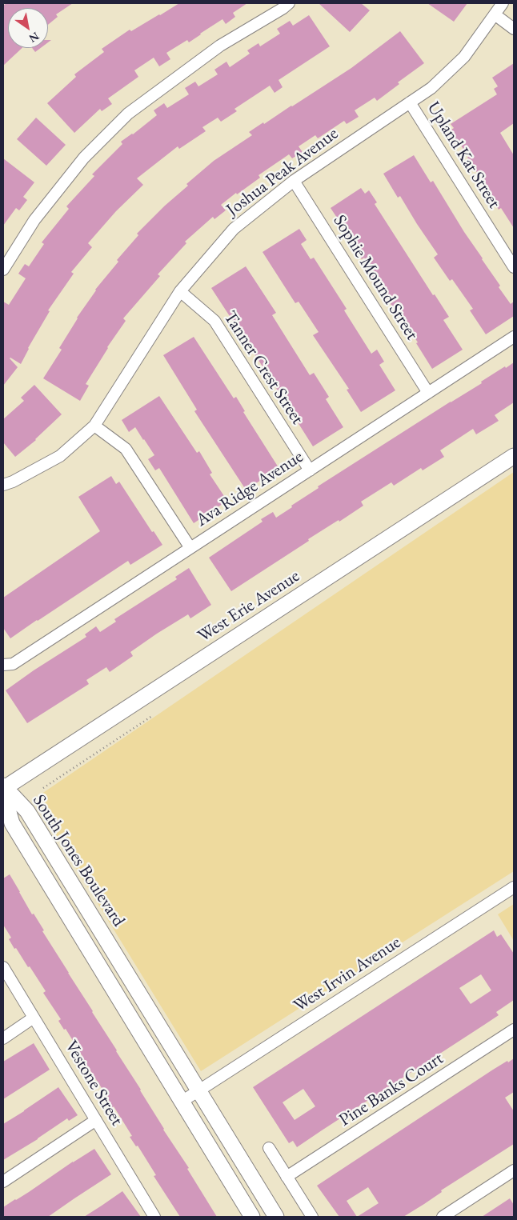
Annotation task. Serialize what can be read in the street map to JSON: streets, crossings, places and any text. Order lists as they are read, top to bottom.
{
  "streets": {
    "street": [
      "Upland Kat Street",
      "Joshua Peak Avenue",
      "Sophie Mound Street",
      "Tanner Crest Street",
      "Ava Ridge Avenue",
      "West Erie Avenue",
      "South Jones Boulevard",
      "West Irvin Avenue",
      "Vestone Street",
      "Pine Banks Court"
    ]
  },
  "crossings": [
    ["Upland Kat Street", "Joshua Peak Avenue"],
    ["Joshua Peak Avenue", "Sophie Mound Street"],
    ["Joshua Peak Avenue", "Tanner Crest Street"],
    ["Sophie Mound Street", "Ava Ridge Avenue"],
    ["Tanner Crest Street", "Ava Ridge Avenue"],
    ["West Erie Avenue", "South Jones Boulevard"],
    ["South Jones Boulevard", "West Irvin Avenue"]
  ],
  "north": "bottom right"
}
